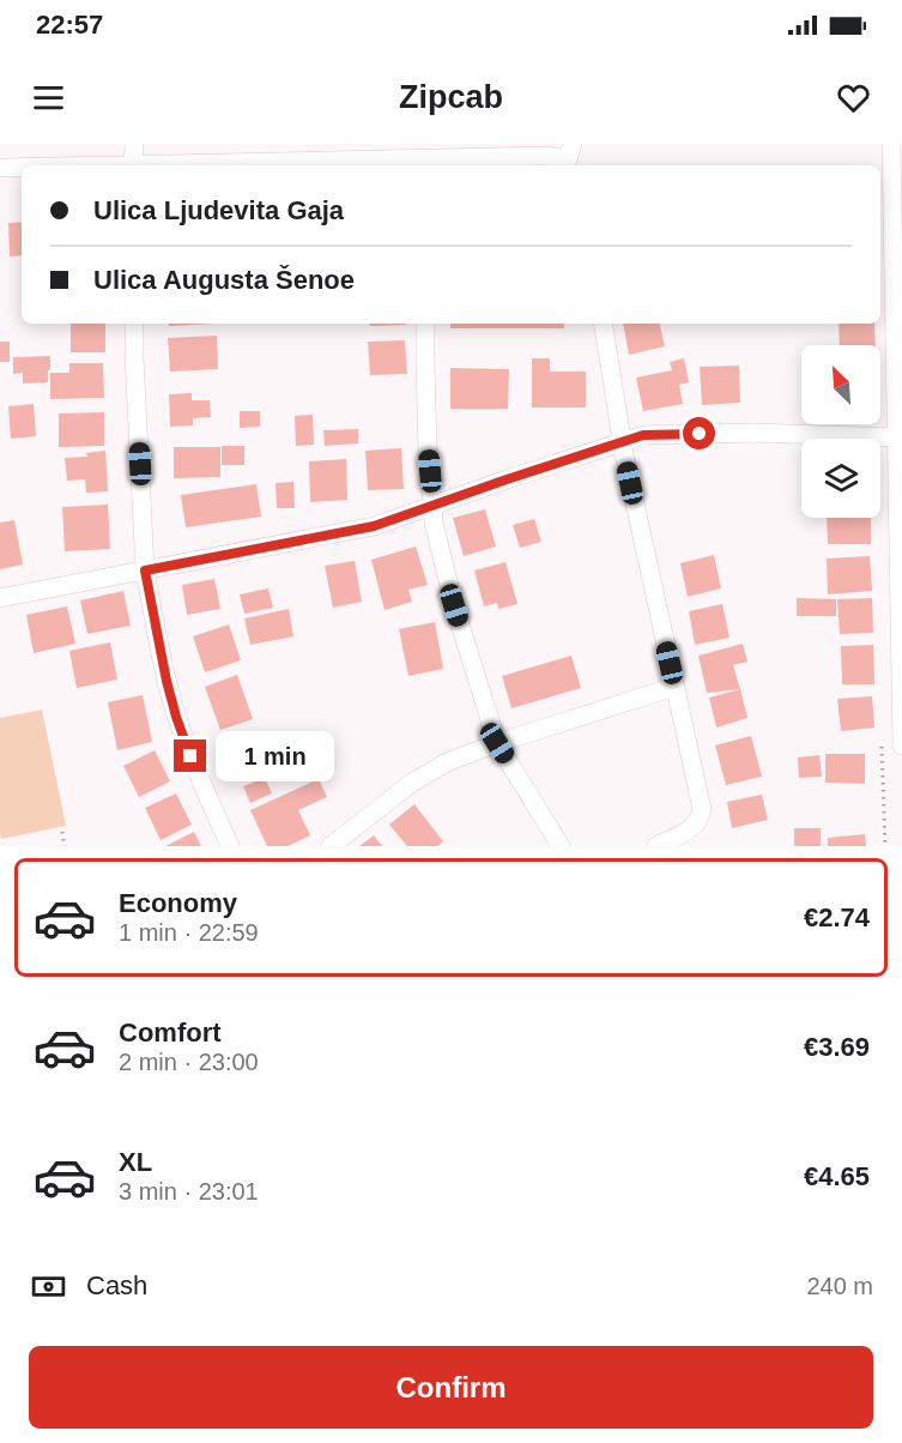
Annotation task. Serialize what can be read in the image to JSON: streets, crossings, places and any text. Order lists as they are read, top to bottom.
{
  "north": "top left",
  "page": {
    "status": "22:57",
    "header": "Zipcab",
    "banner": ["Ulica Ljudevita Gaja", "Ulica Augusta Šenoe"],
    "bubble": "1 min",
    "list": [
      {
        "name": "Economy",
        "note": "1 min · 22:59",
        "value": "€2.74"
      },
      {
        "name": "Comfort",
        "note": "2 min · 23:00",
        "value": "€3.69"
      },
      {
        "name": "XL",
        "note": "3 min · 23:01",
        "value": "€4.65"
      }
    ],
    "pay": ["Cash", "240 m"],
    "buttons": "Confirm"
  }
}
